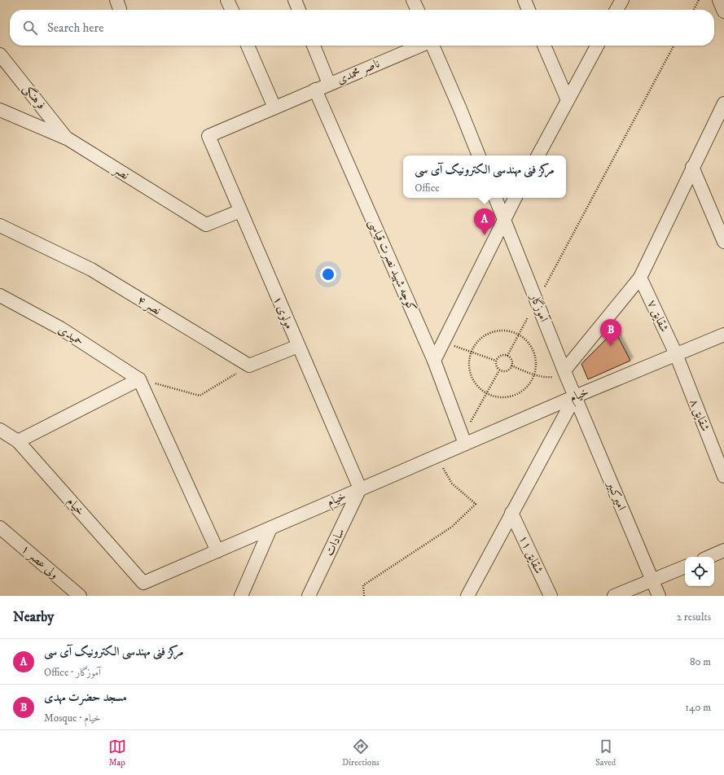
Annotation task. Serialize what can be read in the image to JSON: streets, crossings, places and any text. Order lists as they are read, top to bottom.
{
  "streets": {
    "street": [
      "ناصر محمدی",
      "فرهنگی",
      "نصر",
      "کوچه شهید نصرت قیاسی",
      "نصر ۴",
      "آموزگار",
      "مولوی ۱",
      "شقایق ۷",
      "حمیدی",
      "خیام",
      "شقایق ۸",
      "امیرکبیر",
      "سادات",
      "شقایق ۱۱",
      "ولی عصر ۱"
    ]
  },
  "crossings": [
    ["فرهنگی", "نصر"],
    ["نصر", "مولوی ۱"],
    ["کوچه شهید نصرت قیاسی", "خیام"],
    ["آموزگار", "خیام"],
    ["آموزگار", "امیرکبیر"],
    ["مولوی ۱", "خیام"],
    ["مولوی ۱", "سادات"],
    ["شقایق ۷", "خیام"],
    ["شقایق ۷", "شقایق ۸"],
    ["خیام", "شقایق ۸"],
    ["خیام", "امیرکبیر"],
    ["خیام", "سادات"]
  ],
  "page": {
    "search": "Search here",
    "popup": ["مرکز فنی مهندسی الکترونیک آی سی", "Office"],
    "pins": ["A", "B"],
    "heading": ["Nearby", "2 results"],
    "list": [
      {
        "mark": "A",
        "name": "مرکز فنی مهندسی الکترونیک آی سی",
        "note": "Office · آموزگار",
        "value": "80 m"
      },
      {
        "mark": "B",
        "name": "مسجد حضرت مهدی",
        "note": "Mosque · خیام",
        "value": "140 m"
      }
    ],
    "nav": ["Map", "Directions", "Saved"]
  }
}
